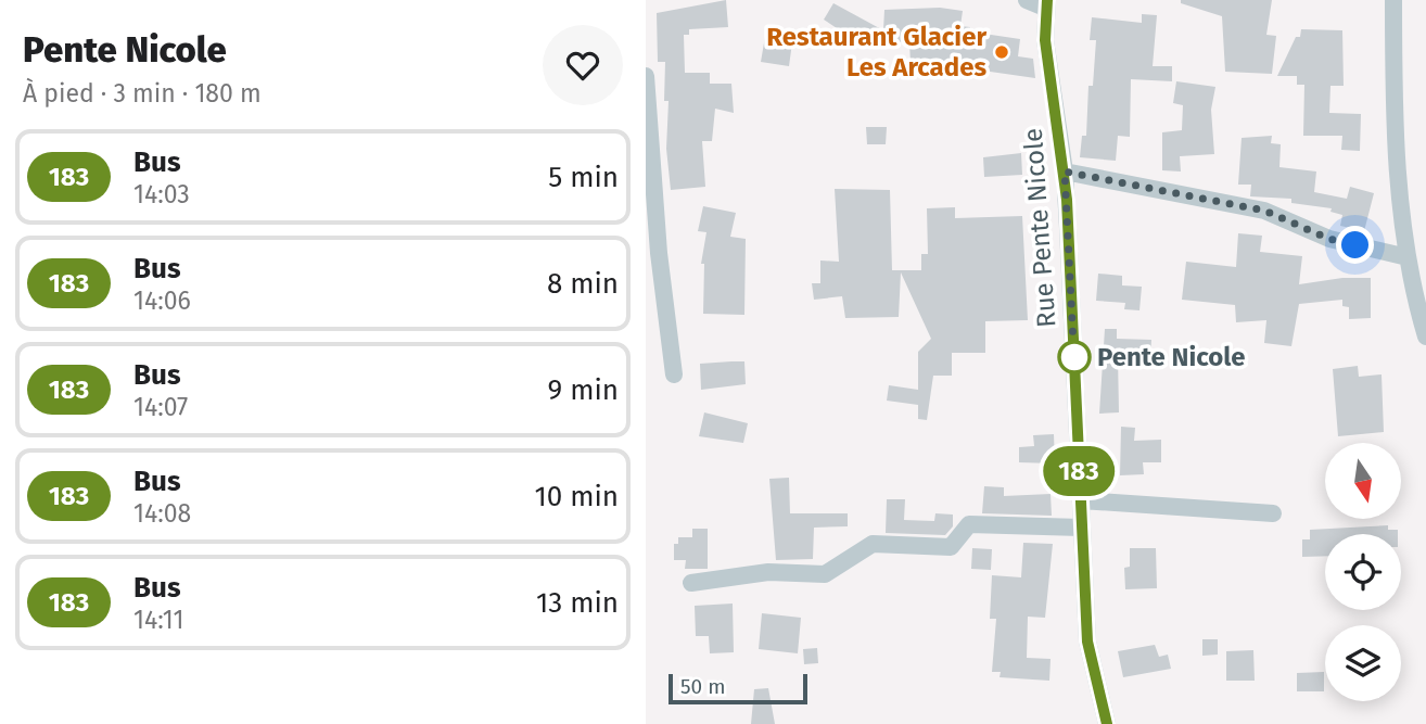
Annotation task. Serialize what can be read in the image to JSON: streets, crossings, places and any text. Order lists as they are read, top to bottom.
{
  "streets": {
    "street": ["Rue Pente Nicole"]
  },
  "places": ["Restaurant Glacier Les Arcades", "Pente Nicole"],
  "lines": ["bus line 183"],
  "scale_bar": "50 m",
  "north": "bottom",
  "page": {
    "heading": ["Pente Nicole", "À pied · 3 min · 180 m"],
    "on_map": "183",
    "list": [
      {
        "mark": "183",
        "name": "Bus",
        "note": "14:03",
        "value": "5 min"
      },
      {
        "mark": "183",
        "name": "Bus",
        "note": "14:06",
        "value": "8 min"
      },
      {
        "mark": "183",
        "name": "Bus",
        "note": "14:07",
        "value": "9 min"
      },
      {
        "mark": "183",
        "name": "Bus",
        "note": "14:08",
        "value": "10 min"
      },
      {
        "mark": "183",
        "name": "Bus",
        "note": "14:11",
        "value": "13 min"
      }
    ],
    "scale": "50 m"
  }
}
